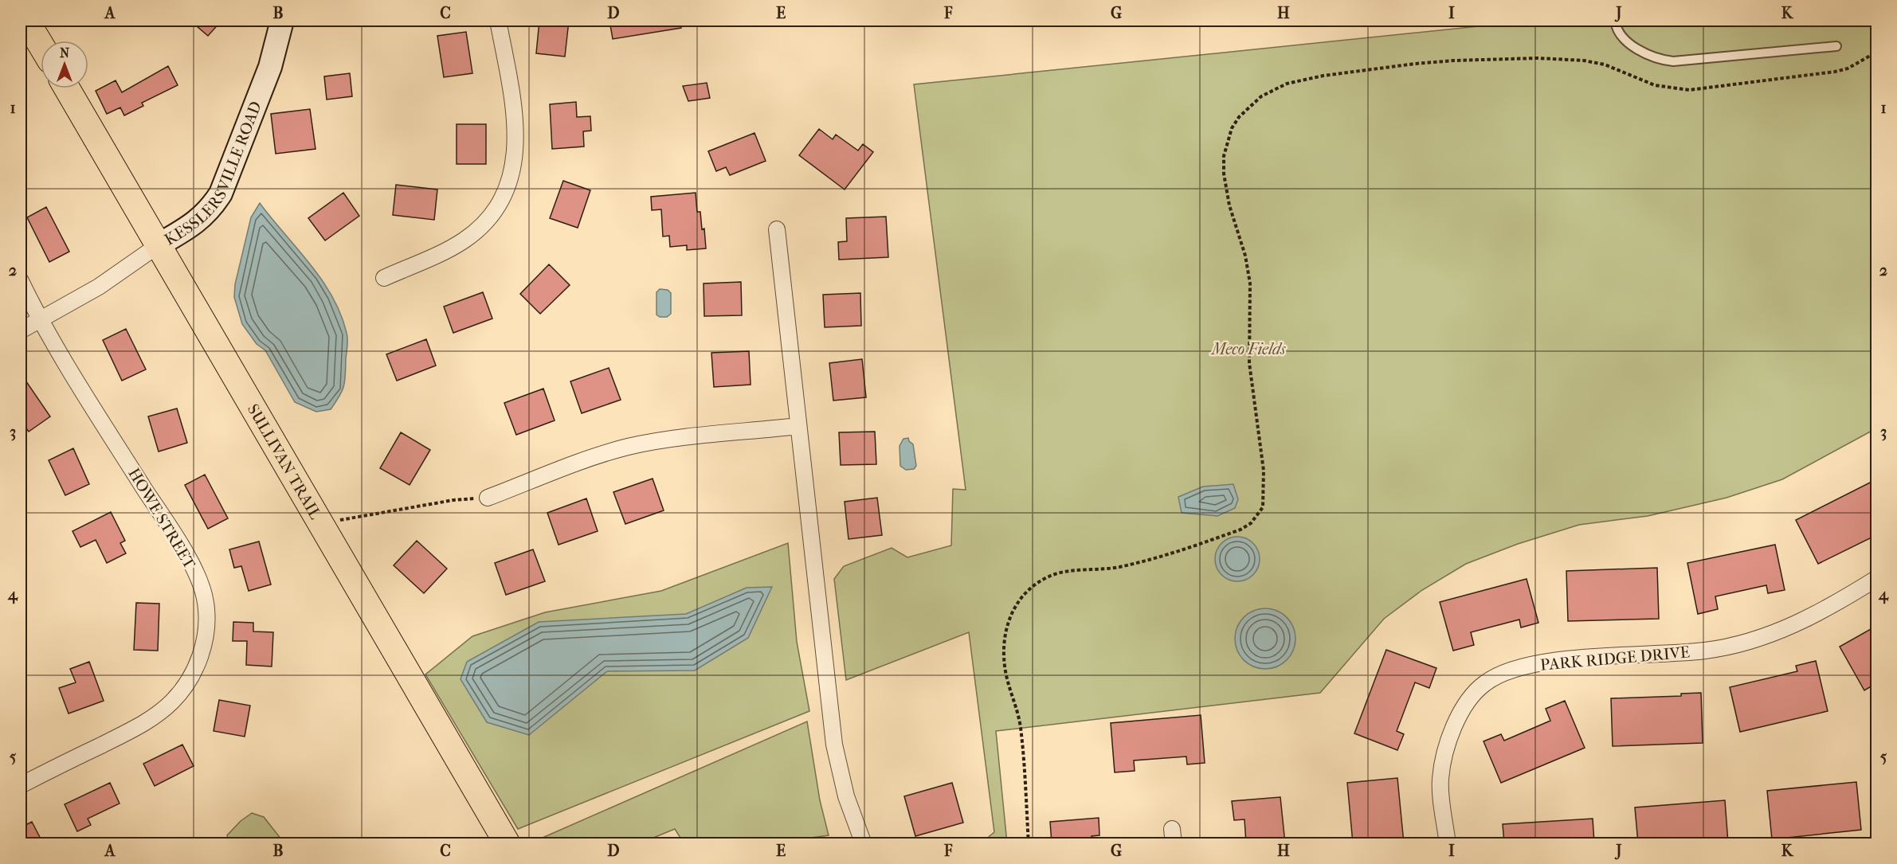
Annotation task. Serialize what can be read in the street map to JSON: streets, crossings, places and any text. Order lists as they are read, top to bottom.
{
  "streets": {
    "main road": ["KESSLERSVILLE ROAD", "SULLIVAN TRAIL"],
    "street": ["HOWE STREET", "PARK RIDGE DRIVE"]
  },
  "crossings": [
    ["KESSLERSVILLE ROAD", "SULLIVAN TRAIL"],
    ["KESSLERSVILLE ROAD", "HOWE STREET"]
  ],
  "parks": ["Meco Fields"],
  "north": "top",
  "grid": {
    "columns": [
      "A",
      "B",
      "C",
      "D",
      "E",
      "F",
      "G",
      "H",
      "I",
      "J",
      "K"
    ],
    "rows": [
      "1",
      "2",
      "3",
      "4",
      "5"
    ]
  }
}
